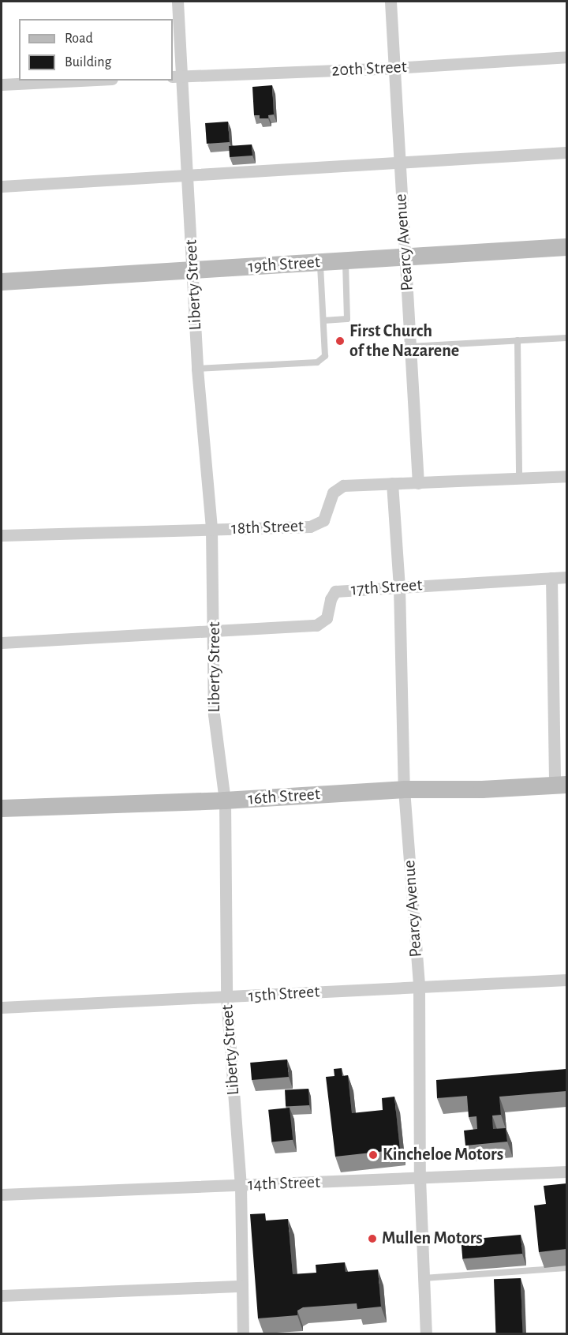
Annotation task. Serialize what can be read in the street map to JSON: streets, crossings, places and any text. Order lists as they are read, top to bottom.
{
  "streets": {
    "street": [
      "20th Street",
      "Pearcy Avenue",
      "19th Street",
      "Liberty Street",
      "18th Street",
      "17th Street",
      "16th Street",
      "15th Street",
      "14th Street"
    ]
  },
  "crossings": [
    ["20th Street", "Pearcy Avenue"],
    ["20th Street", "Liberty Street"],
    ["Pearcy Avenue", "19th Street"],
    ["Pearcy Avenue", "18th Street"],
    ["Pearcy Avenue", "17th Street"],
    ["Pearcy Avenue", "16th Street"],
    ["Pearcy Avenue", "15th Street"],
    ["Pearcy Avenue", "14th Street"],
    ["19th Street", "Liberty Street"],
    ["Liberty Street", "18th Street"],
    ["Liberty Street", "17th Street"],
    ["Liberty Street", "16th Street"],
    ["Liberty Street", "15th Street"],
    ["Liberty Street", "14th Street"]
  ],
  "places": ["First Church of the Nazarene", "Kincheloe Motors", "Mullen Motors"],
  "legend": ["Road", "Building"]
}
